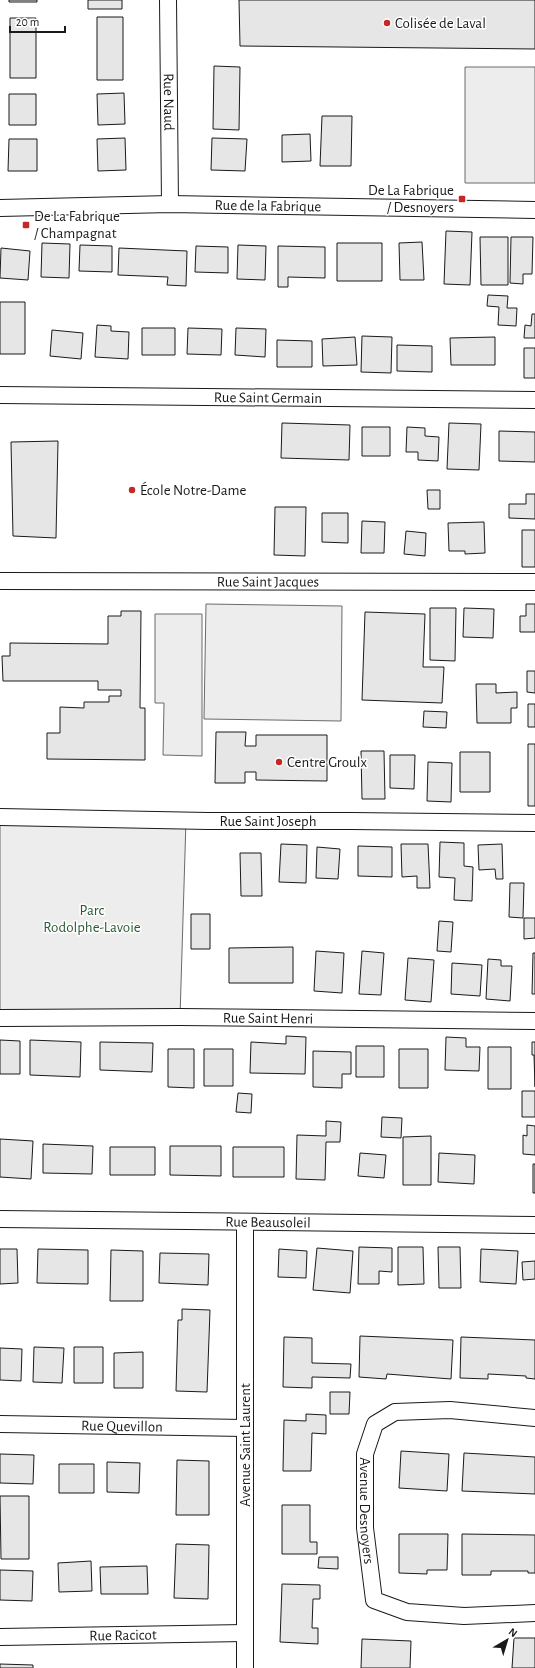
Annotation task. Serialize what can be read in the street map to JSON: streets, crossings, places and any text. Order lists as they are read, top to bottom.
{
  "streets": {
    "street": [
      "Rue Naud",
      "Rue de la Fabrique",
      "Rue Saint Germain",
      "Rue Saint Jacques",
      "Rue Saint Joseph",
      "Rue Saint Henri",
      "Rue Beausoleil",
      "Rue Quevillon",
      "Avenue Saint Laurent",
      "Avenue Desnoyers",
      "Rue Racicot"
    ]
  },
  "crossings": [
    ["Rue Naud", "Rue de la Fabrique"],
    ["Rue Beausoleil", "Avenue Saint Laurent"],
    ["Rue Quevillon", "Avenue Saint Laurent"],
    ["Avenue Saint Laurent", "Rue Racicot"]
  ],
  "parks": ["Parc Rodolphe-Lavoie"],
  "places": {
    "other": ["Colisée de Laval", "École Notre-Dame", "Centre Groulx"],
    "transit": ["De La Fabrique / Desnoyers", "De La Fabrique / Champagnat"]
  },
  "scale_bar": "20 m",
  "north": "top right"
}
